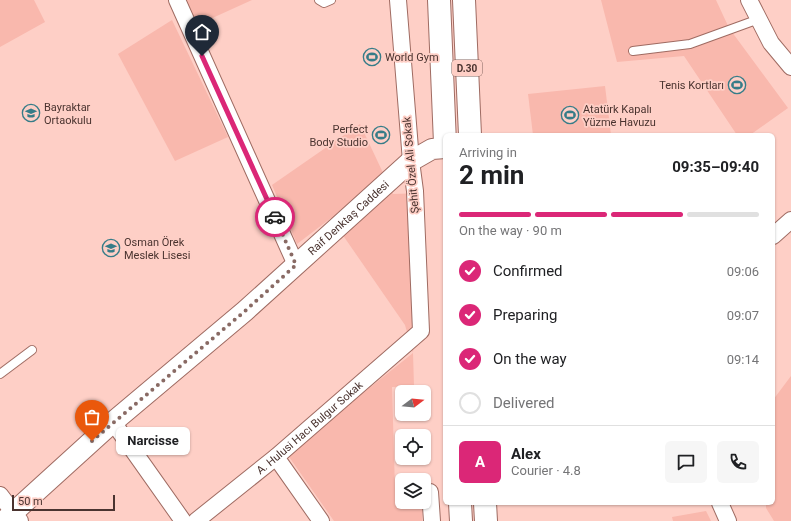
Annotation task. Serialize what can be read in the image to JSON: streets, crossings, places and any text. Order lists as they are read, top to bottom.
{
  "streets": {
    "highway": ["D.30"],
    "street": ["Şehit Özel Ali Sokak", "Raif Denktaş Caddesi", "A. Hulusi Hacı Bulgur Sokak"]
  },
  "crossings": [
    ["Şehit Özel Ali Sokak", "Raif Denktaş Caddesi"],
    ["Şehit Özel Ali Sokak", "A. Hulusi Hacı Bulgur Sokak"]
  ],
  "places": {
    "sports": [
      "World Gym",
      "Tenis Kortları",
      "Atatürk Kapalı Yüzme Havuzu",
      "Perfect Body Studio"
    ],
    "school or university": ["Bayraktar Ortaokulu", "Osman Örek Meslek Lisesi"],
    "other": ["Narcisse"]
  },
  "scale_bar": "50 m",
  "north": "right",
  "page": {
    "heading": ["2 min", "Arriving in", "09:35–09:40"],
    "panel": ["Alex", "Courier · 4.8"],
    "bar": "On the way · 90 m",
    "list": [
      ["Confirmed", "09:06"],
      ["Preparing", "09:07"],
      ["On the way", "09:14"],
      "Delivered"
    ],
    "bubble": "Narcisse",
    "round": "A",
    "scale": "50 m"
  }
}
